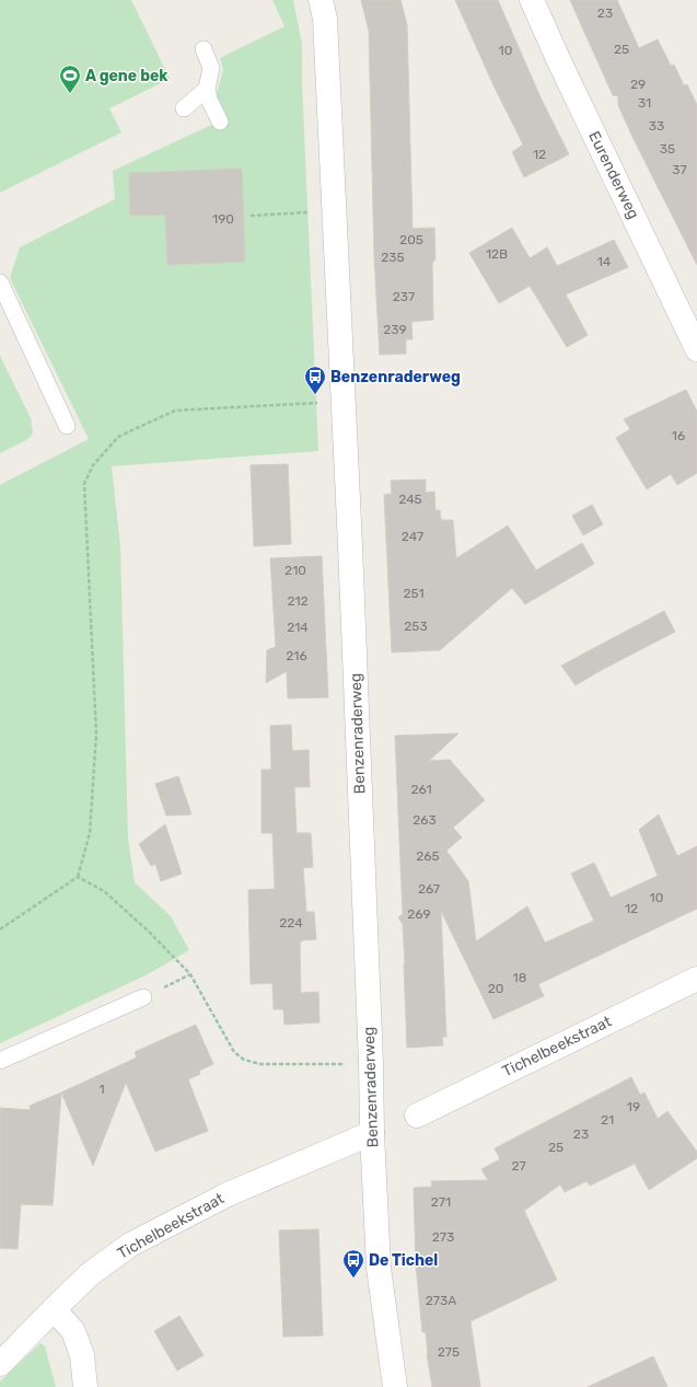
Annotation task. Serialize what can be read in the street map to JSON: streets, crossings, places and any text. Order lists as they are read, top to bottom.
{
  "streets": {
    "street": ["Eurenderweg", "Benzenraderweg", "Tichelbeekstraat"]
  },
  "crossings": [
    ["Benzenraderweg", "Tichelbeekstraat"]
  ],
  "places": {
    "sports": ["A gene bek"],
    "bus stop": ["Benzenraderweg", "De Tichel"]
  },
  "house_numbers": [
    "23",
    "25",
    "10",
    "29",
    "31",
    "33",
    "35",
    "12",
    "37",
    "190",
    "205",
    "12B",
    "235",
    "14",
    "237",
    "239",
    "16",
    "245",
    "247",
    "210",
    "251",
    "212",
    "253",
    "214",
    "216",
    "261",
    "263",
    "265",
    "267",
    "10",
    "12",
    "269",
    "224",
    "18",
    "20",
    "1",
    "19",
    "21",
    "23",
    "25",
    "27",
    "271",
    "273",
    "273A",
    "275"
  ]
}
